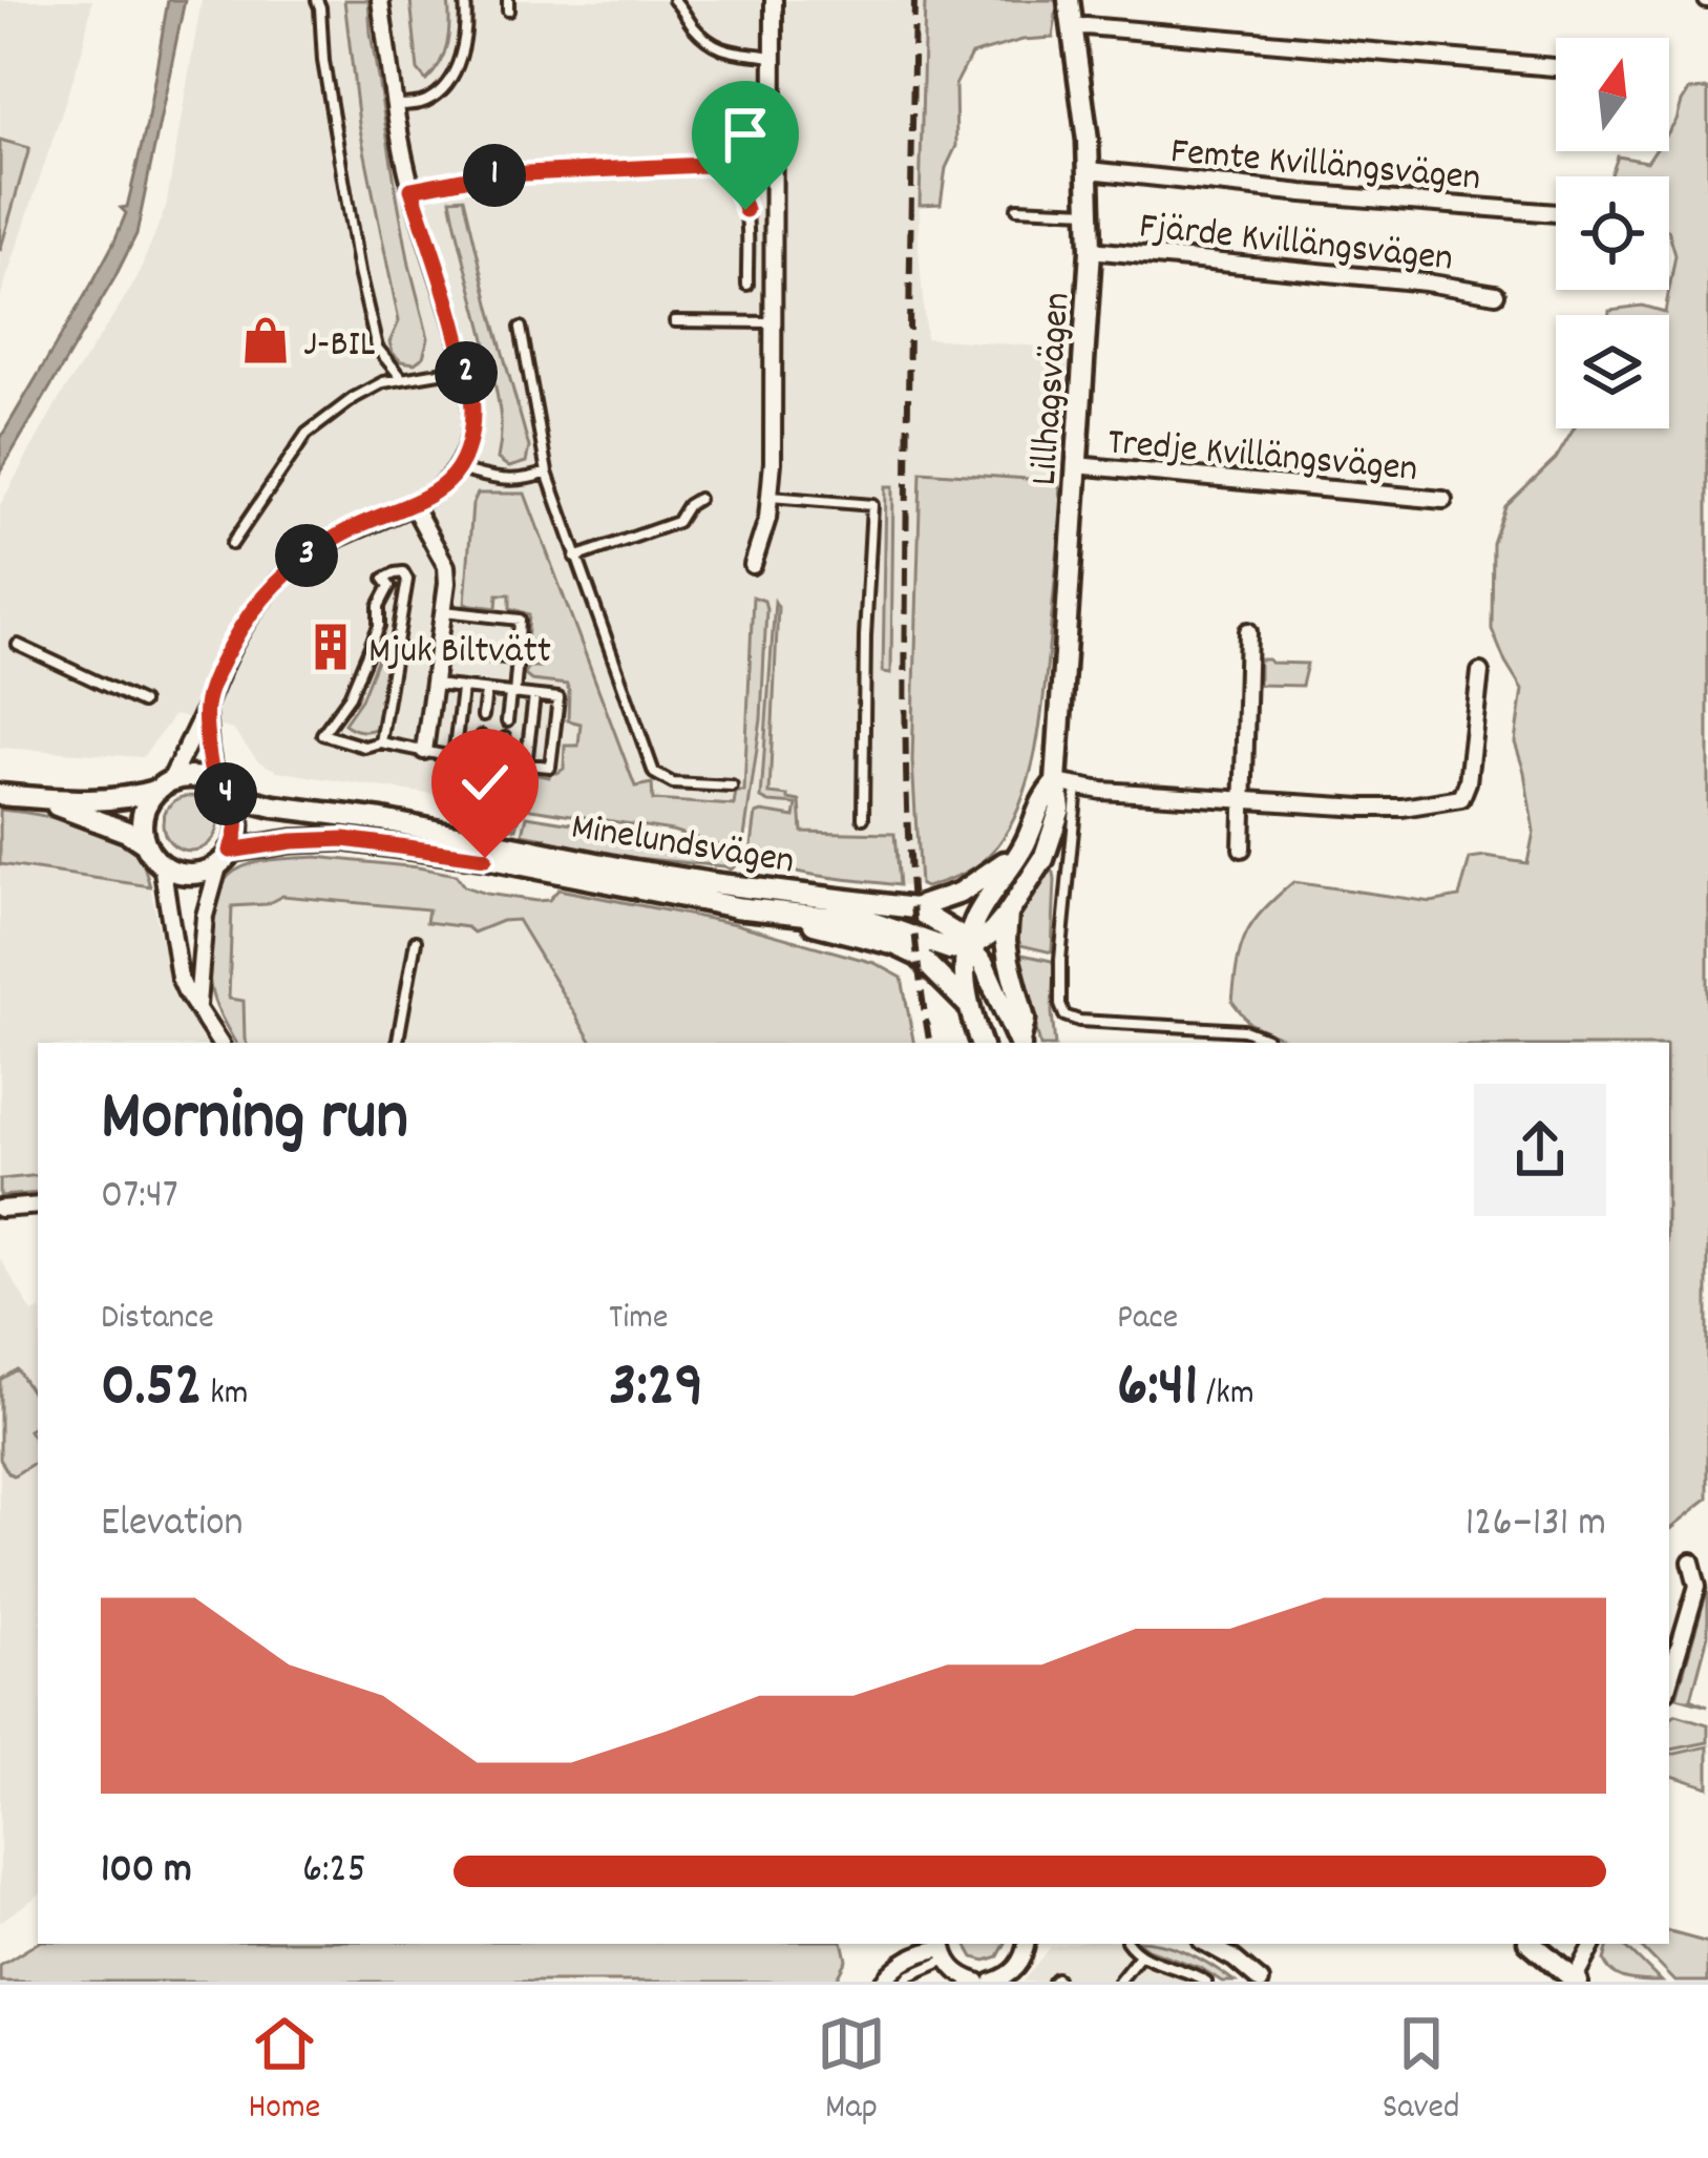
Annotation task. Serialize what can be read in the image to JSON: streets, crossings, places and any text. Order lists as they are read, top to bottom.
{
  "streets": {
    "main road": ["Lillhagsvägen", "Minelundsvägen"],
    "street": ["Femte Kvillängsvägen", "Fjärde Kvillängsvägen", "Tredje Kvillängsvägen"]
  },
  "crossings": [
    ["Femte Kvillängsvägen", "Lillhagsvägen"],
    ["Fjärde Kvillängsvägen", "Lillhagsvägen"],
    ["Lillhagsvägen", "Tredje Kvillängsvägen"],
    ["Lillhagsvägen", "Minelundsvägen"]
  ],
  "places": {
    "shop": ["J-BIL"],
    "building": ["Mjuk Biltvätt"]
  },
  "north": "top",
  "page": {
    "pins": [
      "1",
      "2",
      "3",
      "4"
    ],
    "heading": ["Morning run", "07:47"],
    "stats": [
      ["Distance", "0.52 km"],
      ["Time", "3:29"],
      ["Pace", "6:41 /km"]
    ],
    "chart": ["Elevation", "126–131 m"],
    "list": [
      {
        "name": "100 m",
        "note": "6:25"
      }
    ],
    "tabs": ["Home", "Map", "Saved"]
  }
}
